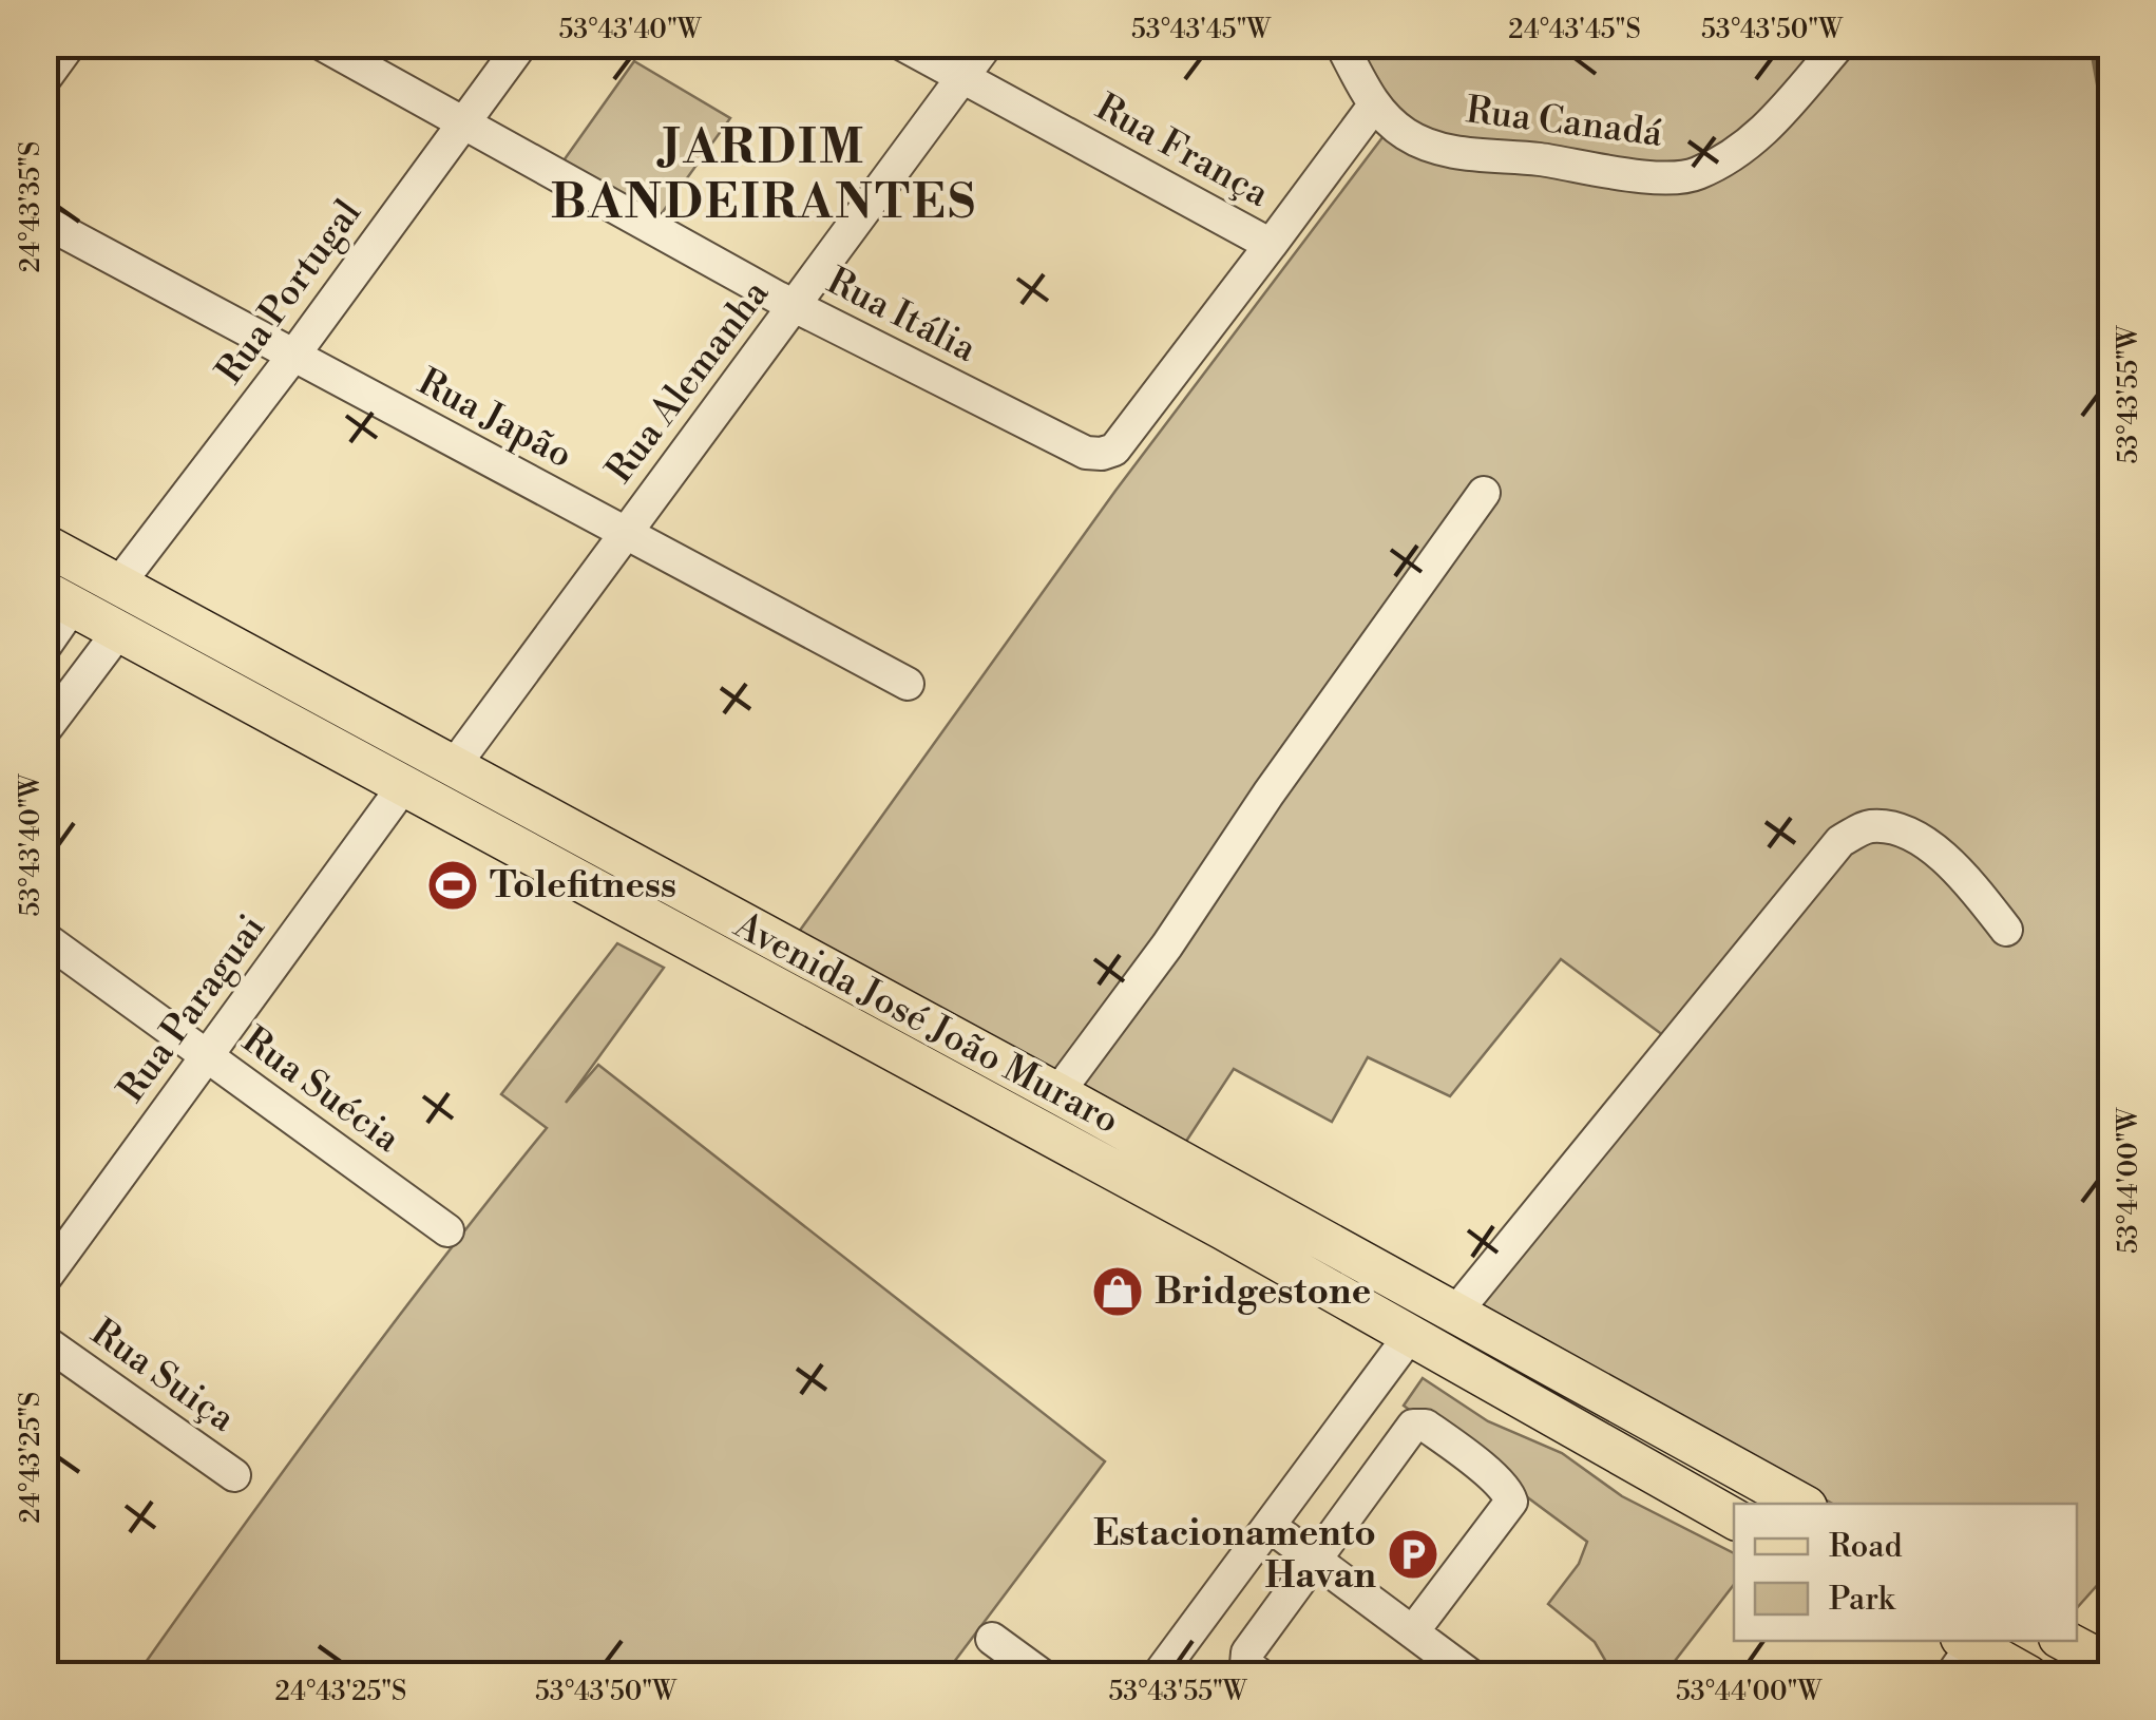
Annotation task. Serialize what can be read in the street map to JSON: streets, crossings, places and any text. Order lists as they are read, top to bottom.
{
  "streets": {
    "main road": ["Avenida José João Muraro"],
    "street": [
      "Rua Canadá",
      "Rua França",
      "Rua Portugal",
      "Rua Itália",
      "Rua Alemanha",
      "Rua Japão",
      "Rua Paraguai",
      "Rua Suécia",
      "Rua Suiça"
    ]
  },
  "crossings": [
    ["Rua Canadá", "Rua França"],
    ["Rua França", "Rua Itália"],
    ["Rua França", "Rua Alemanha"],
    ["Rua Portugal", "Rua Itália"],
    ["Rua Portugal", "Rua Japão"],
    ["Rua Portugal", "Avenida José João Muraro"],
    ["Rua Itália", "Rua Alemanha"],
    ["Rua Alemanha", "Rua Japão"],
    ["Rua Alemanha", "Avenida José João Muraro"],
    ["Rua Paraguai", "Avenida José João Muraro"],
    ["Rua Paraguai", "Rua Suécia"]
  ],
  "districts": ["JARDIM BANDEIRANTES"],
  "places": {
    "sports": ["Tolefitness"],
    "shop": ["Bridgestone"],
    "parking": ["Estacionamento Havan"]
  },
  "legend": ["Road", "Park"],
  "coordinates": [
    "53°43'40\"W",
    "53°43'45\"W",
    "24°43'45\"S",
    "53°43'50\"W",
    "24°43'35\"S",
    "53°43'55\"W",
    "53°44'00\"W",
    "24°43'25\"S"
  ]
}
